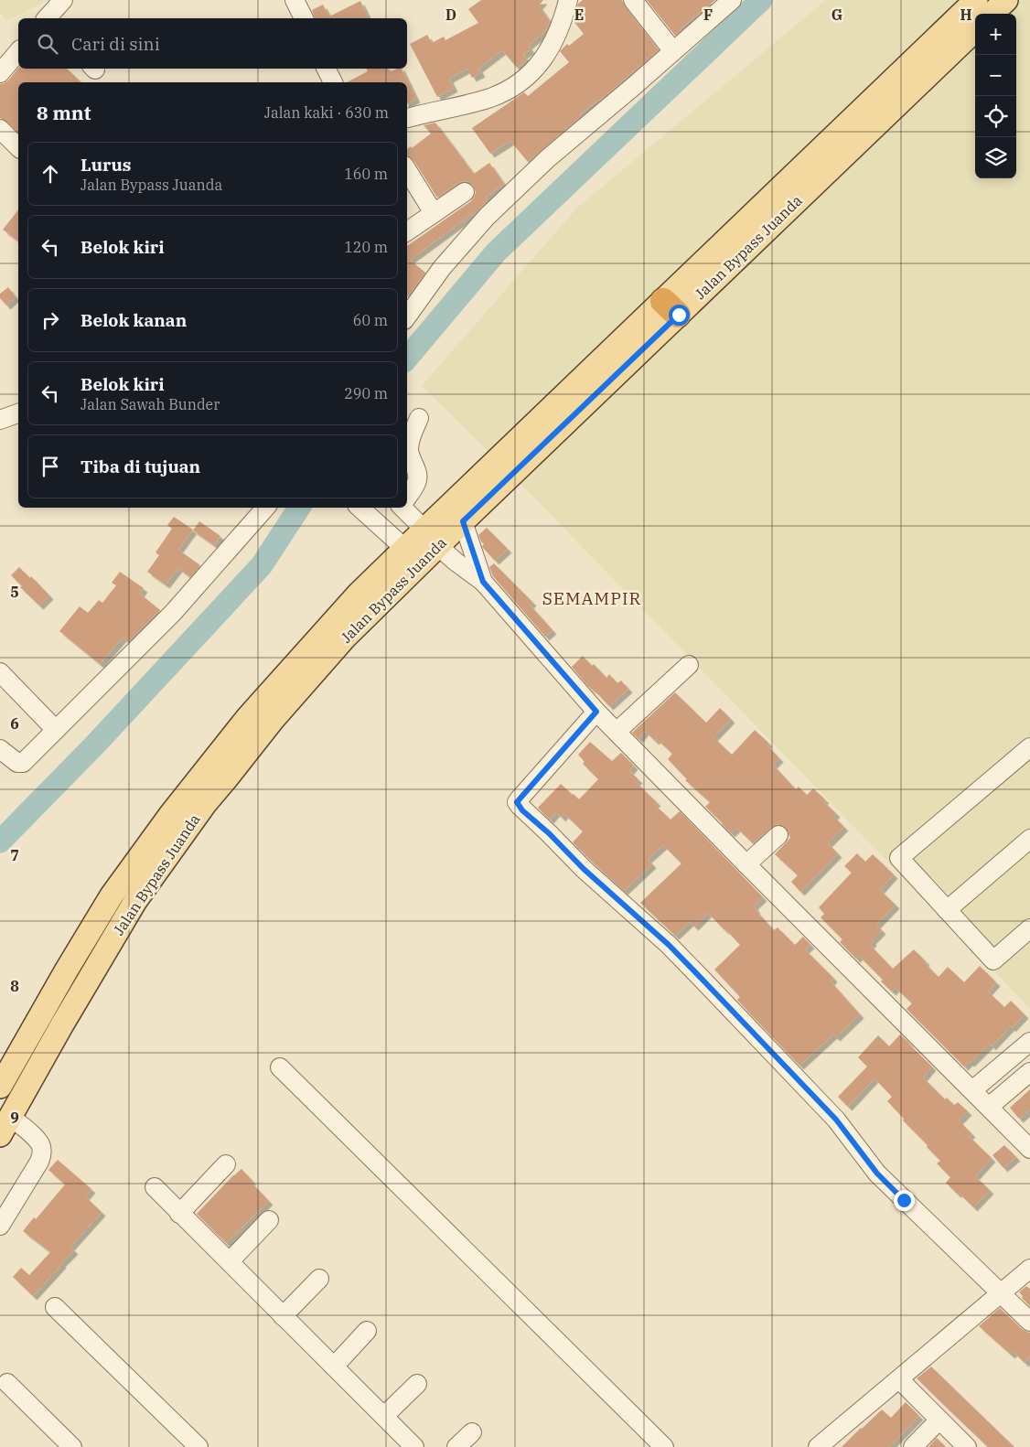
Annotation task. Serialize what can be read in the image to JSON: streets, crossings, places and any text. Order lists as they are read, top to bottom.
{
  "streets": {
    "main road": ["Jalan Bypass Juanda"]
  },
  "districts": ["SEMAMPIR"],
  "page": {
    "map_buttons": ["+", "−"],
    "search": "Cari di sini",
    "heading": ["8 mnt", "Jalan kaki · 630 m"],
    "list": [
      ["Lurus", "Jalan Bypass Juanda", "160 m"],
      ["Belok kiri", "120 m"],
      ["Belok kanan", "60 m"],
      ["Belok kiri", "Jalan Sawah Bunder", "290 m"],
      "Tiba di tujuan"
    ]
  },
  "grid": {
    "columns": [
      "D",
      "E",
      "F",
      "G",
      "H"
    ],
    "rows": [
      "5",
      "6",
      "7",
      "8",
      "9"
    ]
  }
}
